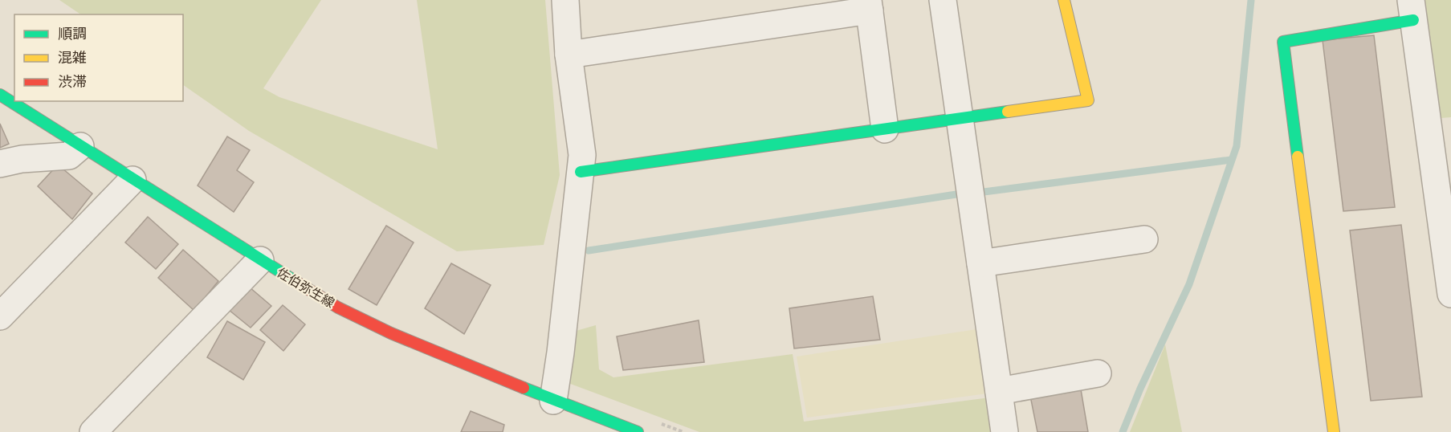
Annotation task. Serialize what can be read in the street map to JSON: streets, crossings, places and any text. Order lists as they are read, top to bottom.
{
  "streets": {
    "street": ["佐伯弥生線"]
  },
  "legend": ["順調", "混雑", "渋滞"]
}
